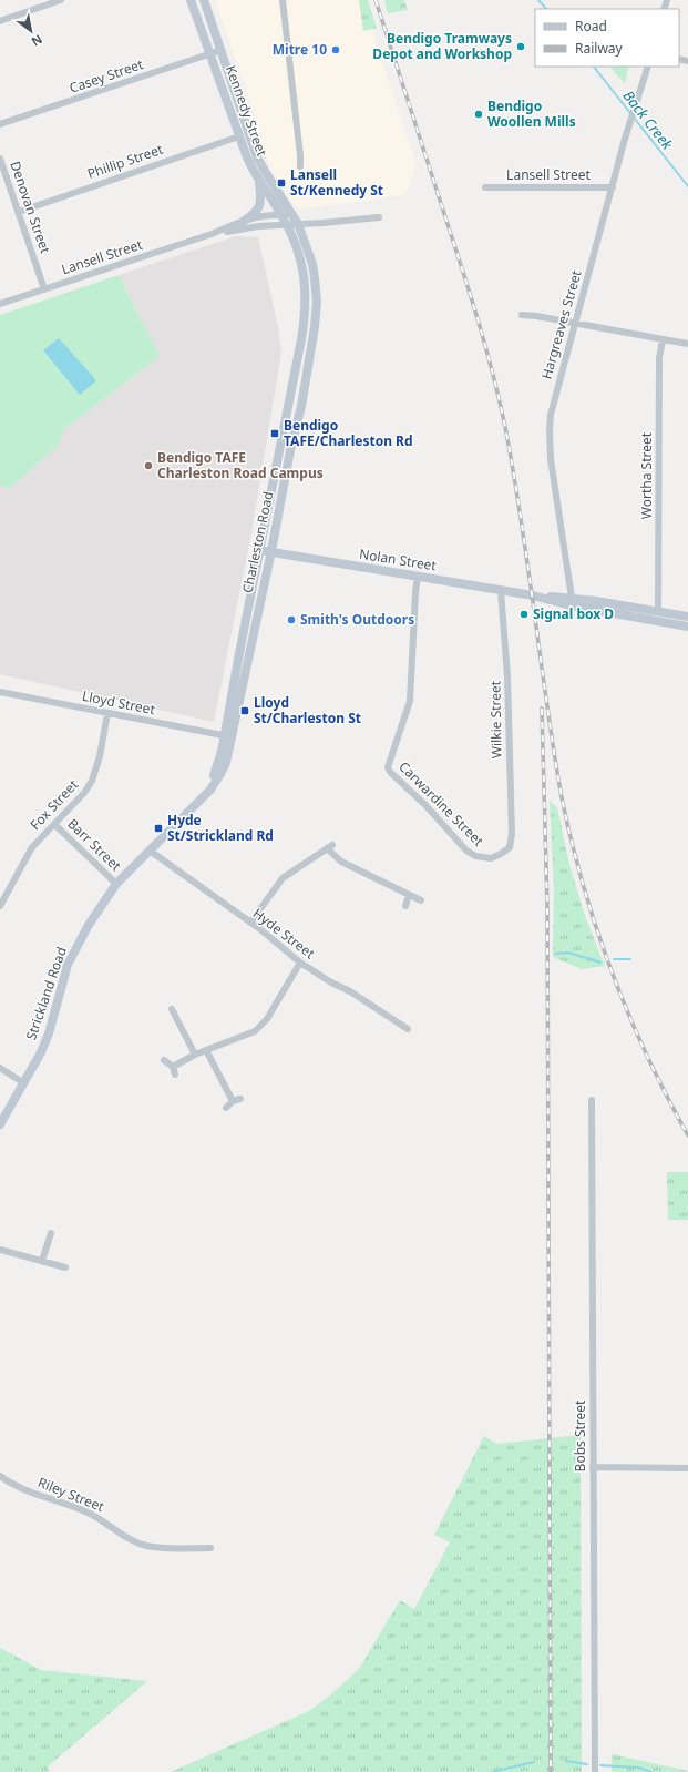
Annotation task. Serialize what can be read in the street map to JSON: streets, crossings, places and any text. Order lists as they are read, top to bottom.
{
  "streets": {
    "street": [
      "Casey Street",
      "Kennedy Street",
      "Phillip Street",
      "Lansell Street",
      "Denovan Street",
      "Hargreaves Street",
      "Wortha Street",
      "Charleston Road",
      "Nolan Street",
      "Lloyd Street",
      "Wilkie Street",
      "Carwardine Street",
      "Fox Street",
      "Barr Street",
      "Hyde Street",
      "Strickland Road",
      "Bobs Street",
      "Riley Street"
    ]
  },
  "crossings": [
    ["Casey Street", "Kennedy Street"],
    ["Kennedy Street", "Phillip Street"],
    ["Kennedy Street", "Lansell Street"],
    ["Kennedy Street", "Charleston Road"],
    ["Phillip Street", "Denovan Street"],
    ["Lansell Street", "Denovan Street"],
    ["Lansell Street", "Hargreaves Street"],
    ["Lansell Street", "Charleston Road"],
    ["Hargreaves Street", "Nolan Street"],
    ["Wortha Street", "Nolan Street"],
    ["Charleston Road", "Nolan Street"],
    ["Charleston Road", "Lloyd Street"],
    ["Charleston Road", "Strickland Road"],
    ["Nolan Street", "Wilkie Street"],
    ["Nolan Street", "Carwardine Street"],
    ["Lloyd Street", "Fox Street"],
    ["Lloyd Street", "Strickland Road"],
    ["Wilkie Street", "Carwardine Street"],
    ["Fox Street", "Barr Street"],
    ["Barr Street", "Strickland Road"],
    ["Hyde Street", "Strickland Road"]
  ],
  "water": ["Back Creek"],
  "places": {
    "other": [
      "Bendigo Tramways Depot and Workshop",
      "Mitre 10",
      "Bendigo Woollen Mills",
      "Bendigo TAFE Charleston Road Campus",
      "Signal box D",
      "Smith's Outdoors"
    ],
    "transit": [
      "Lansell St/Kennedy St",
      "Bendigo TAFE/Charleston Rd",
      "Lloyd St/Charleston St",
      "Hyde St/Strickland Rd"
    ]
  },
  "legend": ["Road", "Railway"],
  "north": "bottom right"
}
